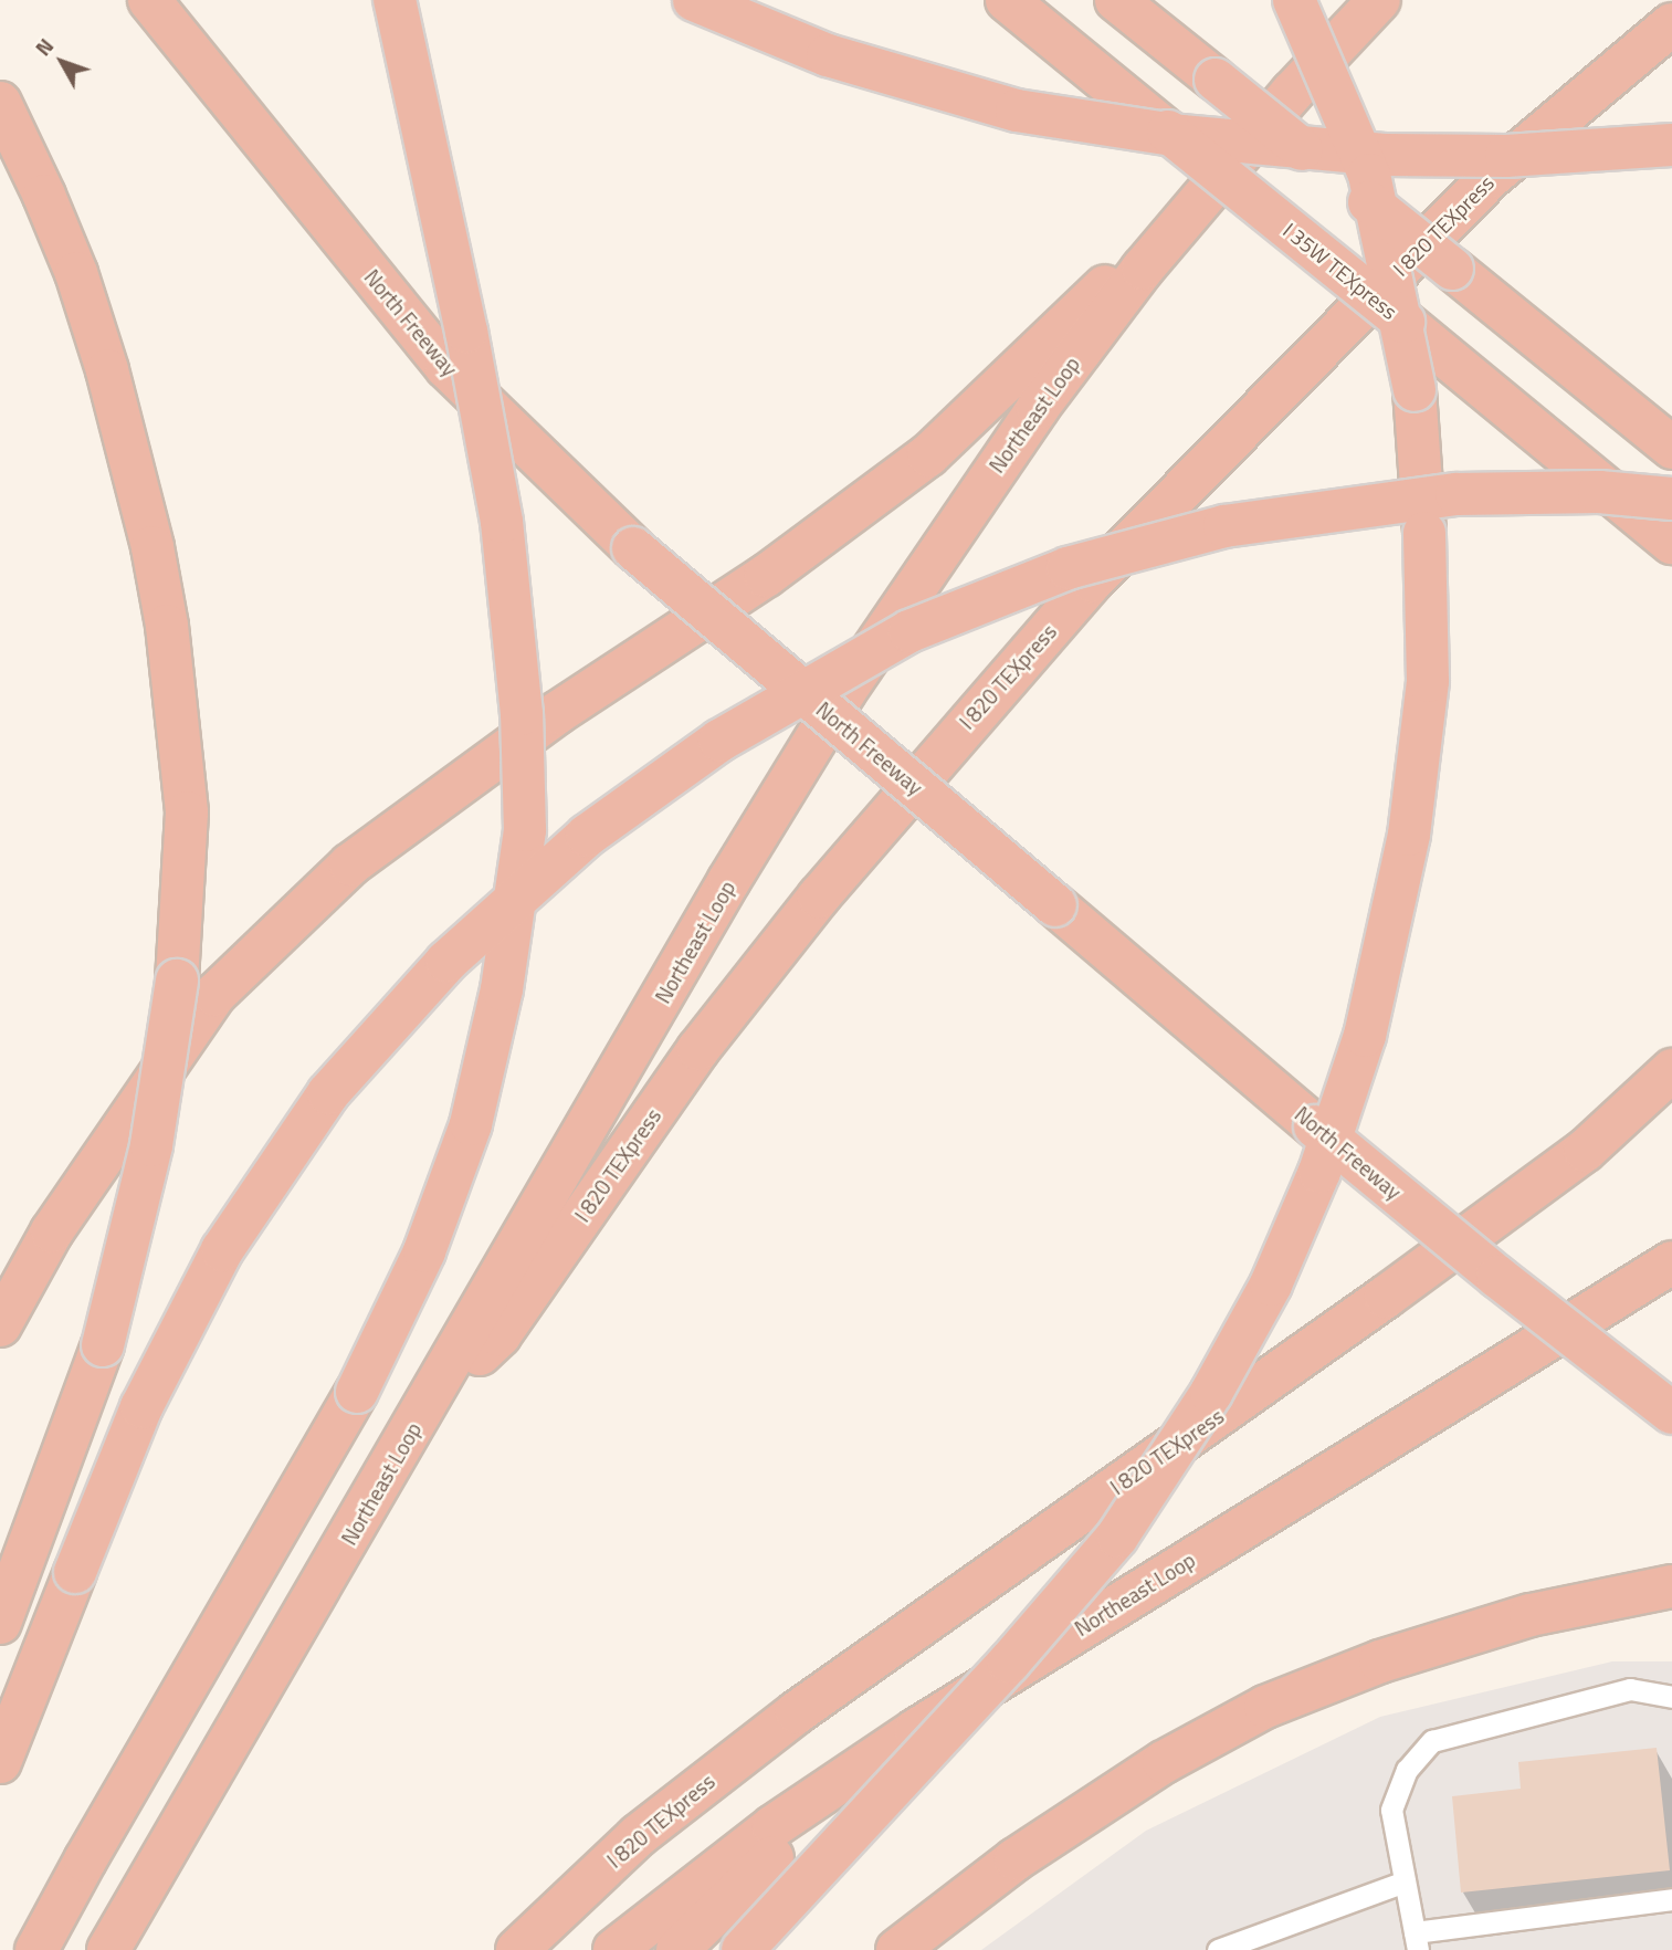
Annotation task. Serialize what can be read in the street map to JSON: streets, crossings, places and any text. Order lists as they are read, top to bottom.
{
  "streets": {
    "highway": [
      "I 820 TEXpress",
      "I 35W TEXpress",
      "North Freeway",
      "Northeast Loop"
    ]
  },
  "crossings": [
    ["I 820 TEXpress", "Northeast Loop"]
  ],
  "north": "top left"
}
